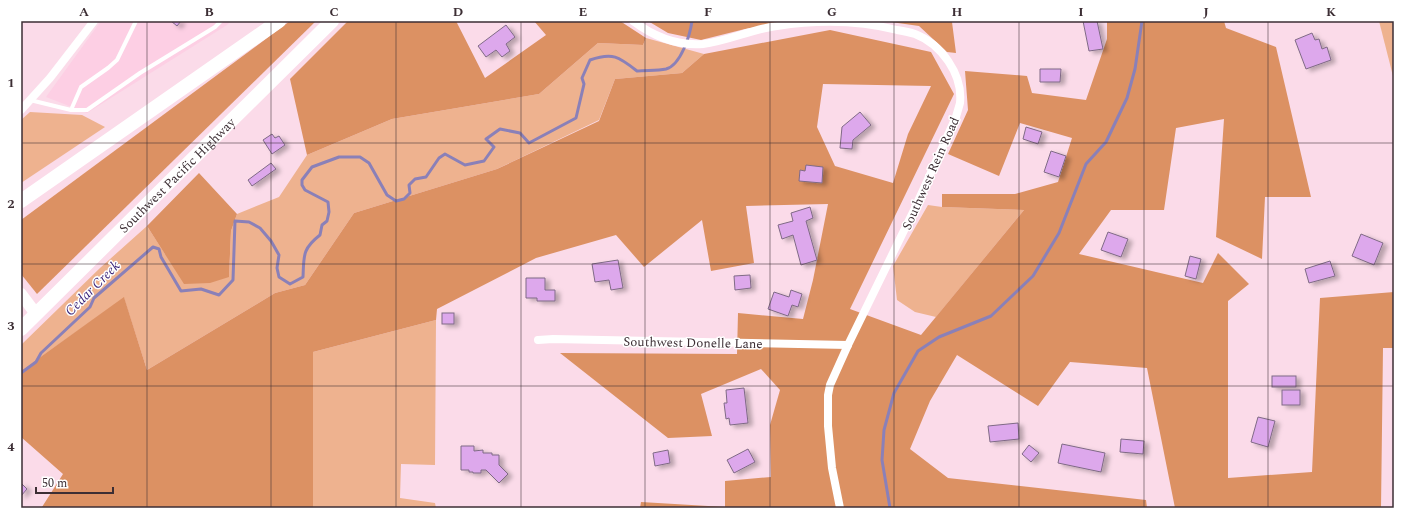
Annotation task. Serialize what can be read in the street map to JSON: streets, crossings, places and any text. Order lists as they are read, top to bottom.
{
  "streets": {
    "highway": ["Southwest Pacific Highway"],
    "street": ["Southwest Rein Road", "Southwest Donelle Lane"]
  },
  "crossings": [
    ["Southwest Rein Road", "Southwest Donelle Lane"]
  ],
  "water": ["Cedar Creek"],
  "scale_bar": "50 m",
  "grid": {
    "columns": [
      "A",
      "B",
      "C",
      "D",
      "E",
      "F",
      "G",
      "H",
      "I",
      "J",
      "K"
    ],
    "rows": [
      "1",
      "2",
      "3",
      "4"
    ]
  }
}
